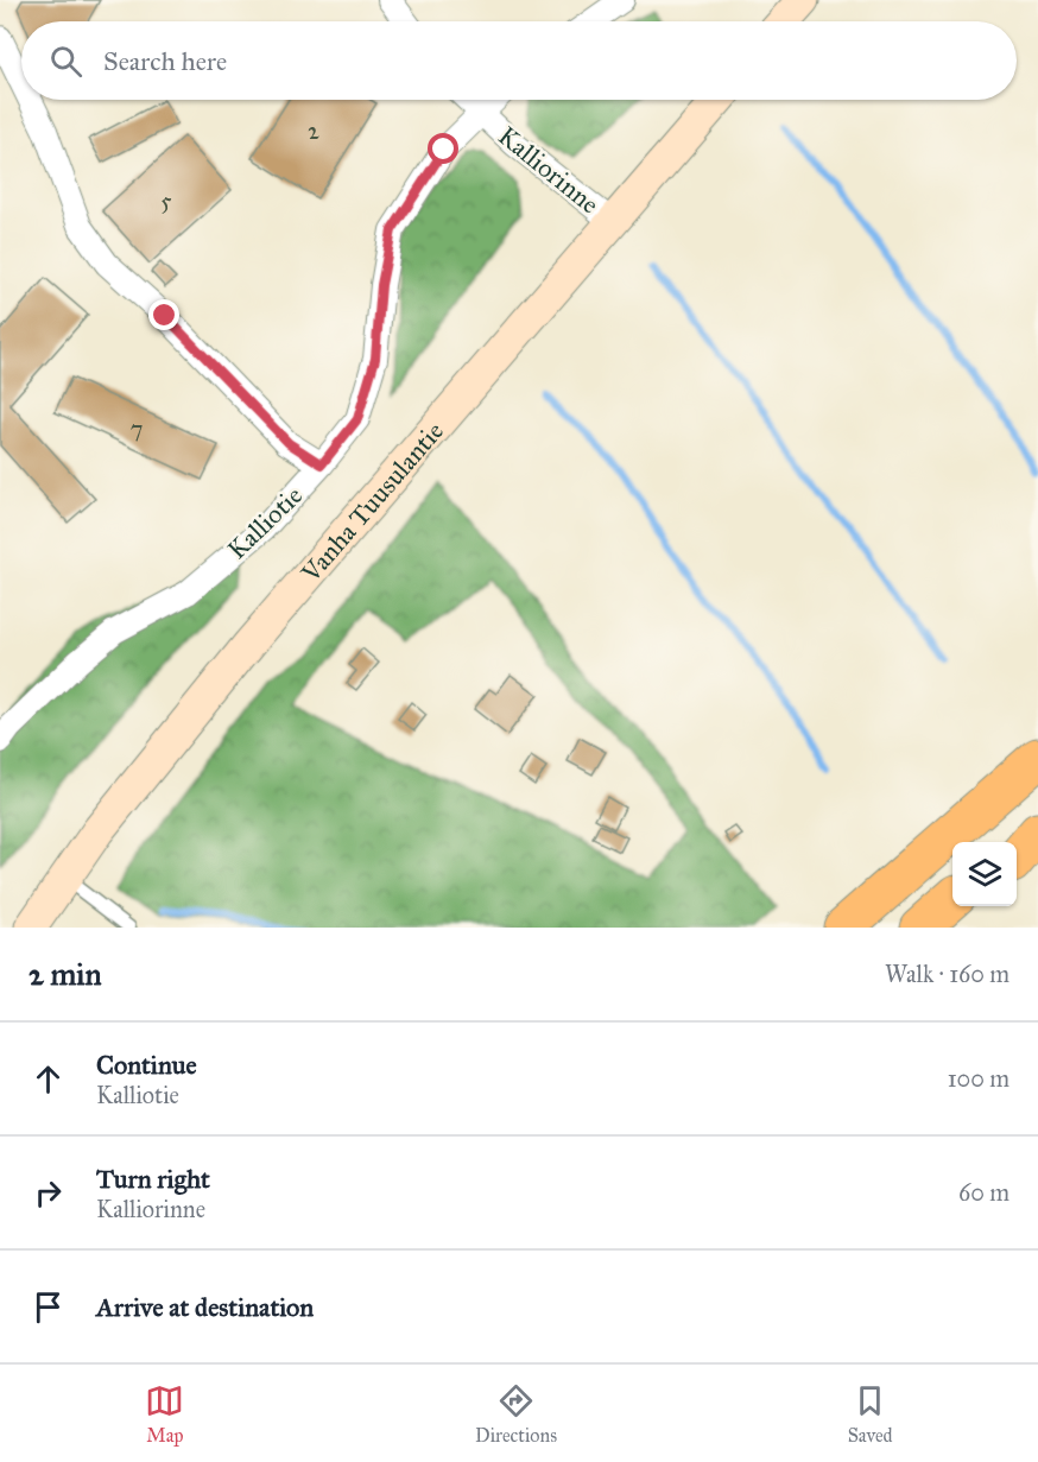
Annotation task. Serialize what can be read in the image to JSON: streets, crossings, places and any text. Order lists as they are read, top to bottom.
{
  "streets": {
    "main road": ["Vanha Tuusulantie"],
    "street": ["Kalliorinne", "Kalliotie"]
  },
  "crossings": [
    ["Kalliorinne", "Vanha Tuusulantie"],
    ["Kalliorinne", "Kalliotie"]
  ],
  "house_numbers": ["2", "5", "7"],
  "page": {
    "search": "Search here",
    "heading": ["2 min", "Walk · 160 m"],
    "list": [
      ["Continue", "Kalliotie", "100 m"],
      ["Turn right", "Kalliorinne", "60 m"],
      "Arrive at destination"
    ],
    "nav": ["Map", "Directions", "Saved"]
  }
}
